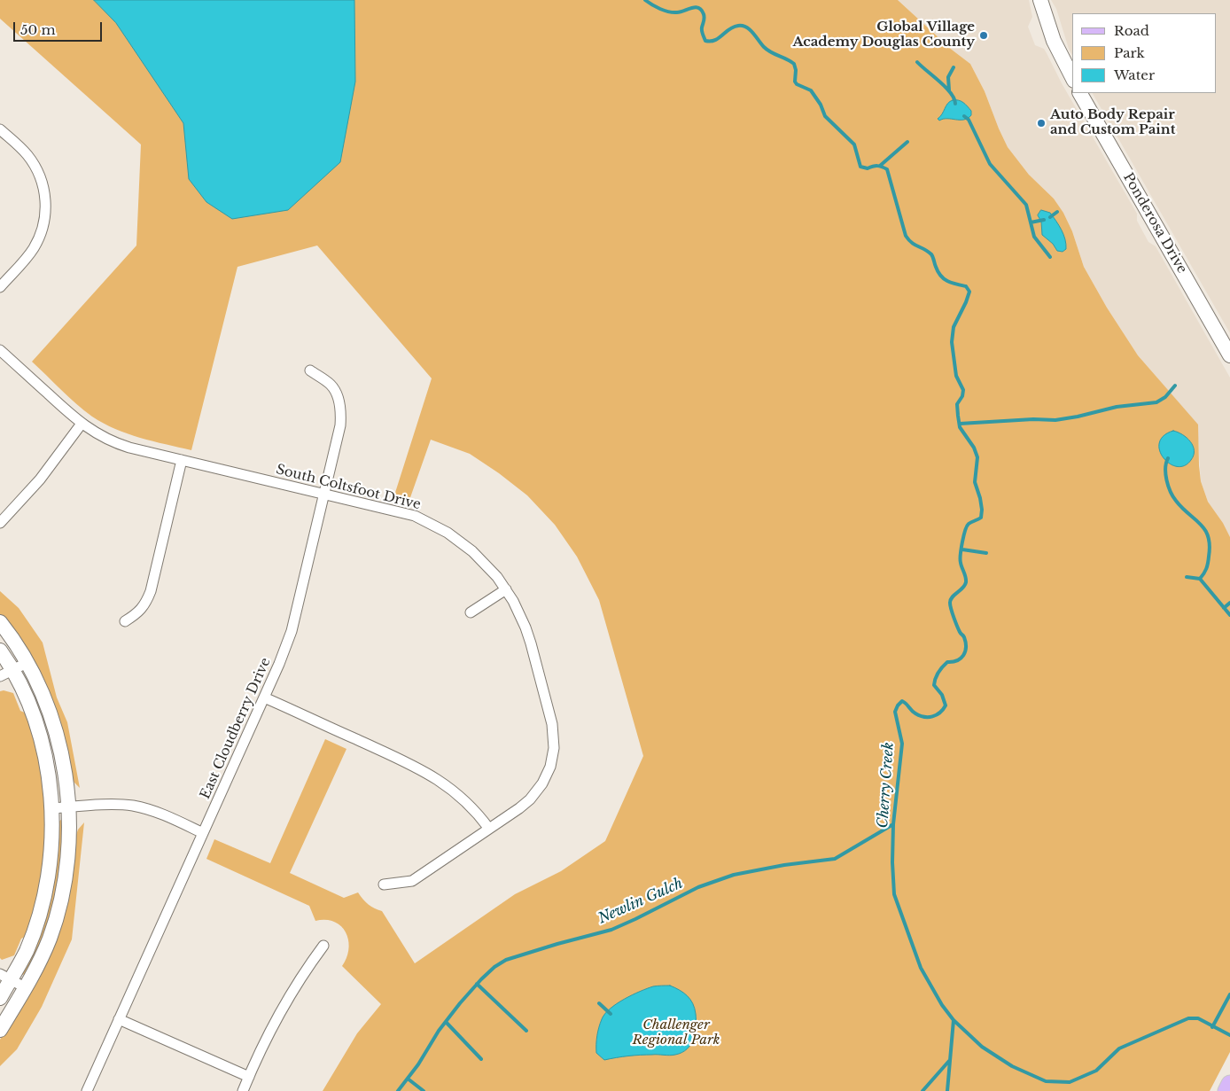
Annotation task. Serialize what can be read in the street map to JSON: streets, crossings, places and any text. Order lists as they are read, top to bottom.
{
  "streets": {
    "street": ["Ponderosa Drive", "South Coltsfoot Drive", "East Cloudberry Drive"]
  },
  "crossings": [
    ["South Coltsfoot Drive", "East Cloudberry Drive"]
  ],
  "water": ["Cherry Creek", "Newlin Gulch"],
  "parks": ["Challenger Regional Park"],
  "places": ["Global Village Academy Douglas County", "Auto Body Repair and Custom Paint"],
  "legend": ["Road", "Park", "Water"],
  "scale_bar": "50 m"
}
